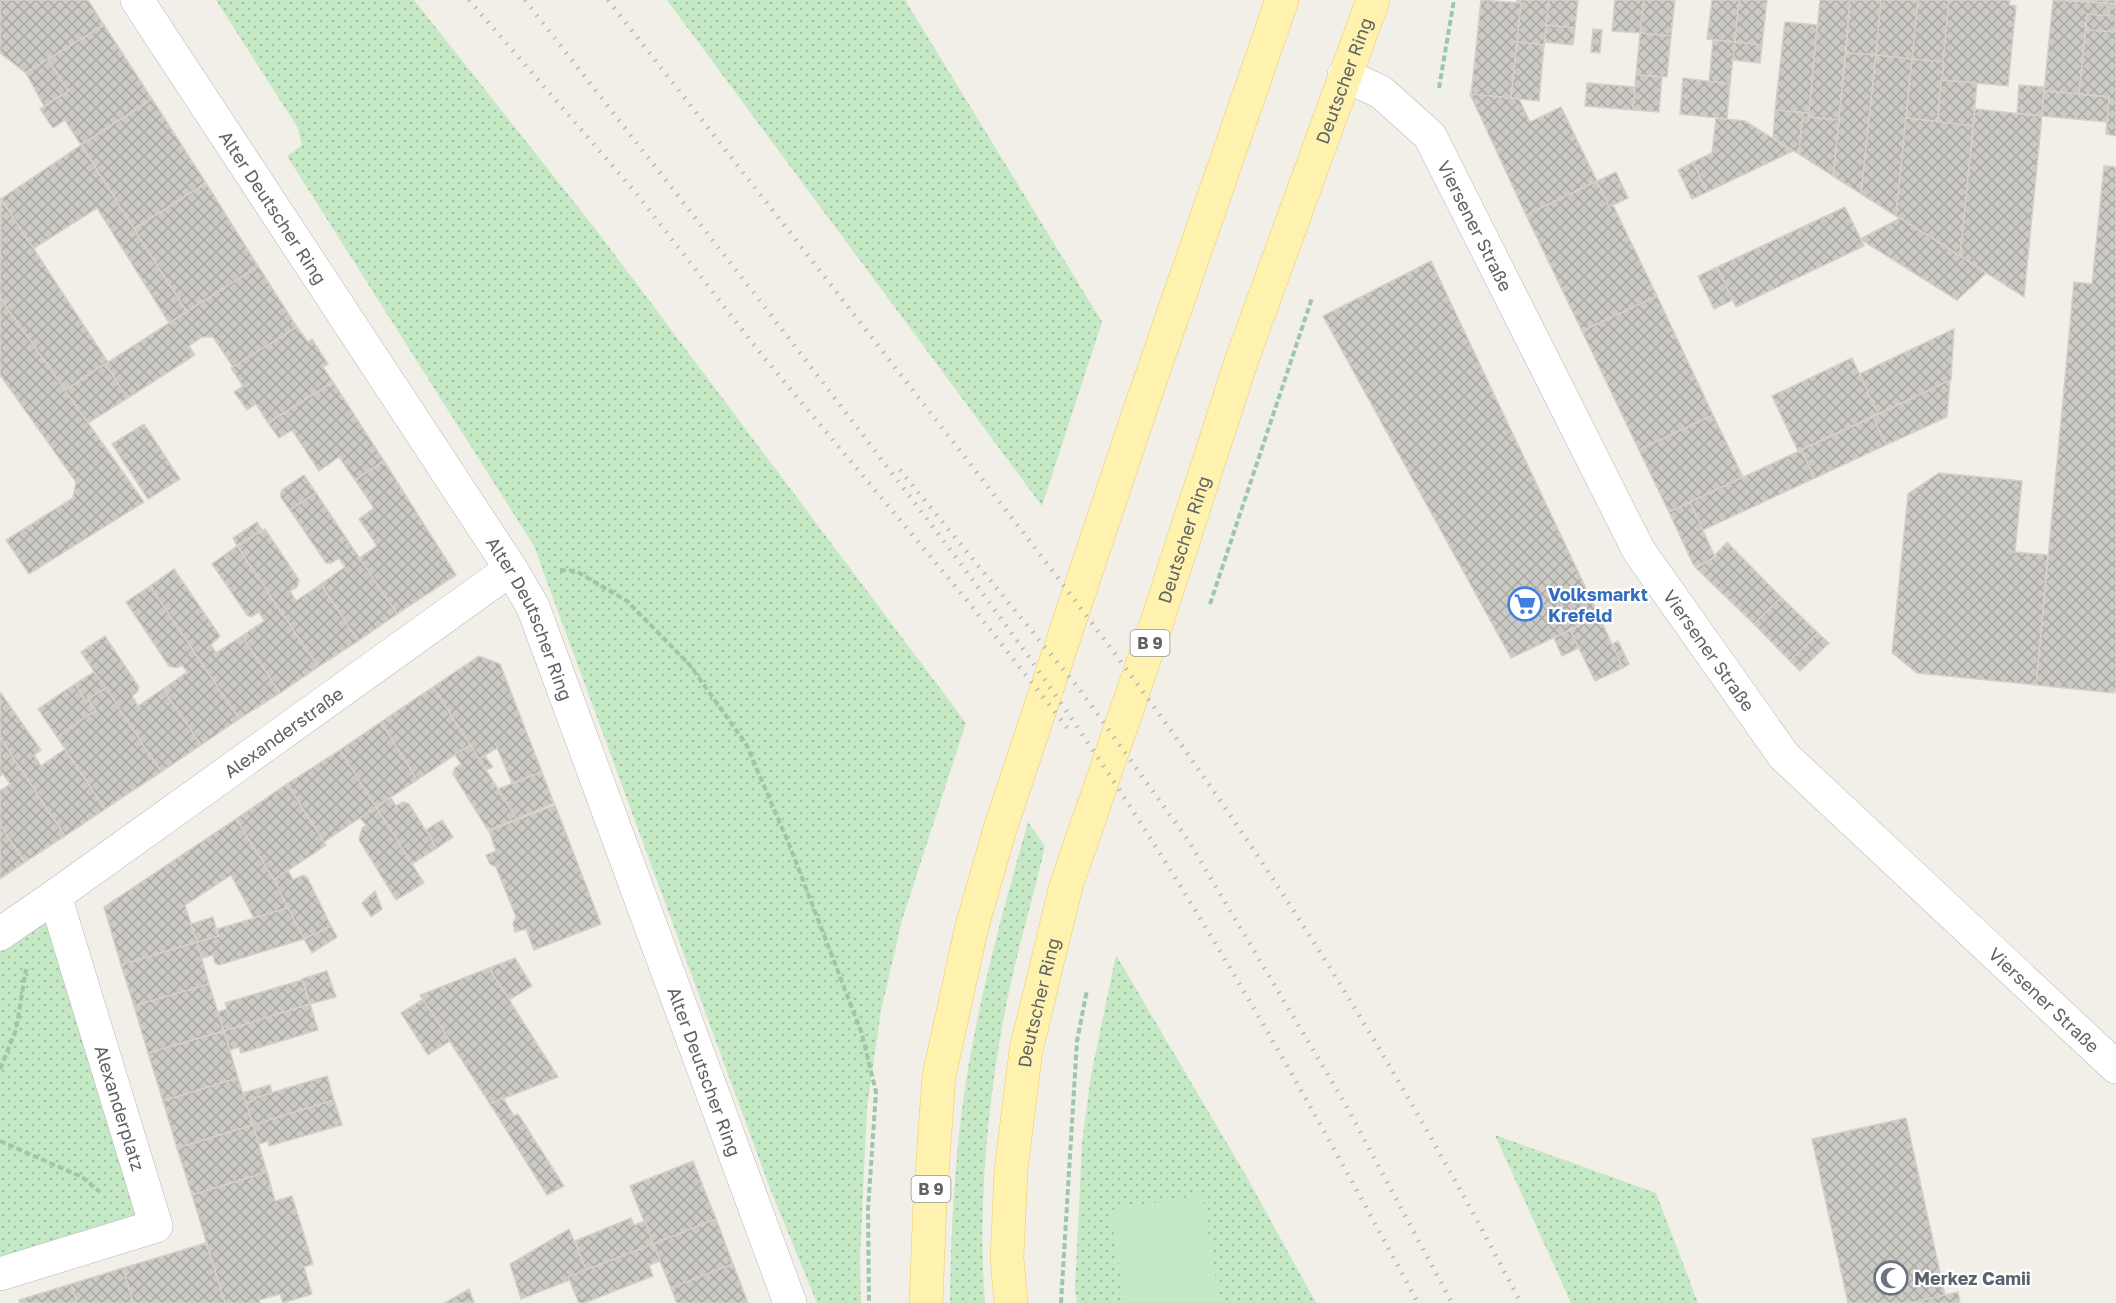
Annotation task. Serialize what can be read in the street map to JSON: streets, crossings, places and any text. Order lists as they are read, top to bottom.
{
  "streets": {
    "main road": ["Deutscher Ring", "B 9"],
    "street": [
      "Alter Deutscher Ring",
      "Viersener Straße",
      "Alexanderstraße",
      "Alexanderplatz"
    ]
  },
  "crossings": [
    ["Deutscher Ring", "Viersener Straße"],
    ["Alter Deutscher Ring", "Alexanderstraße"],
    ["Alexanderstraße", "Alexanderplatz"]
  ],
  "places": {
    "supermarket": ["Volksmarkt Krefeld"],
    "mosque": ["Merkez Camii"]
  }
}
